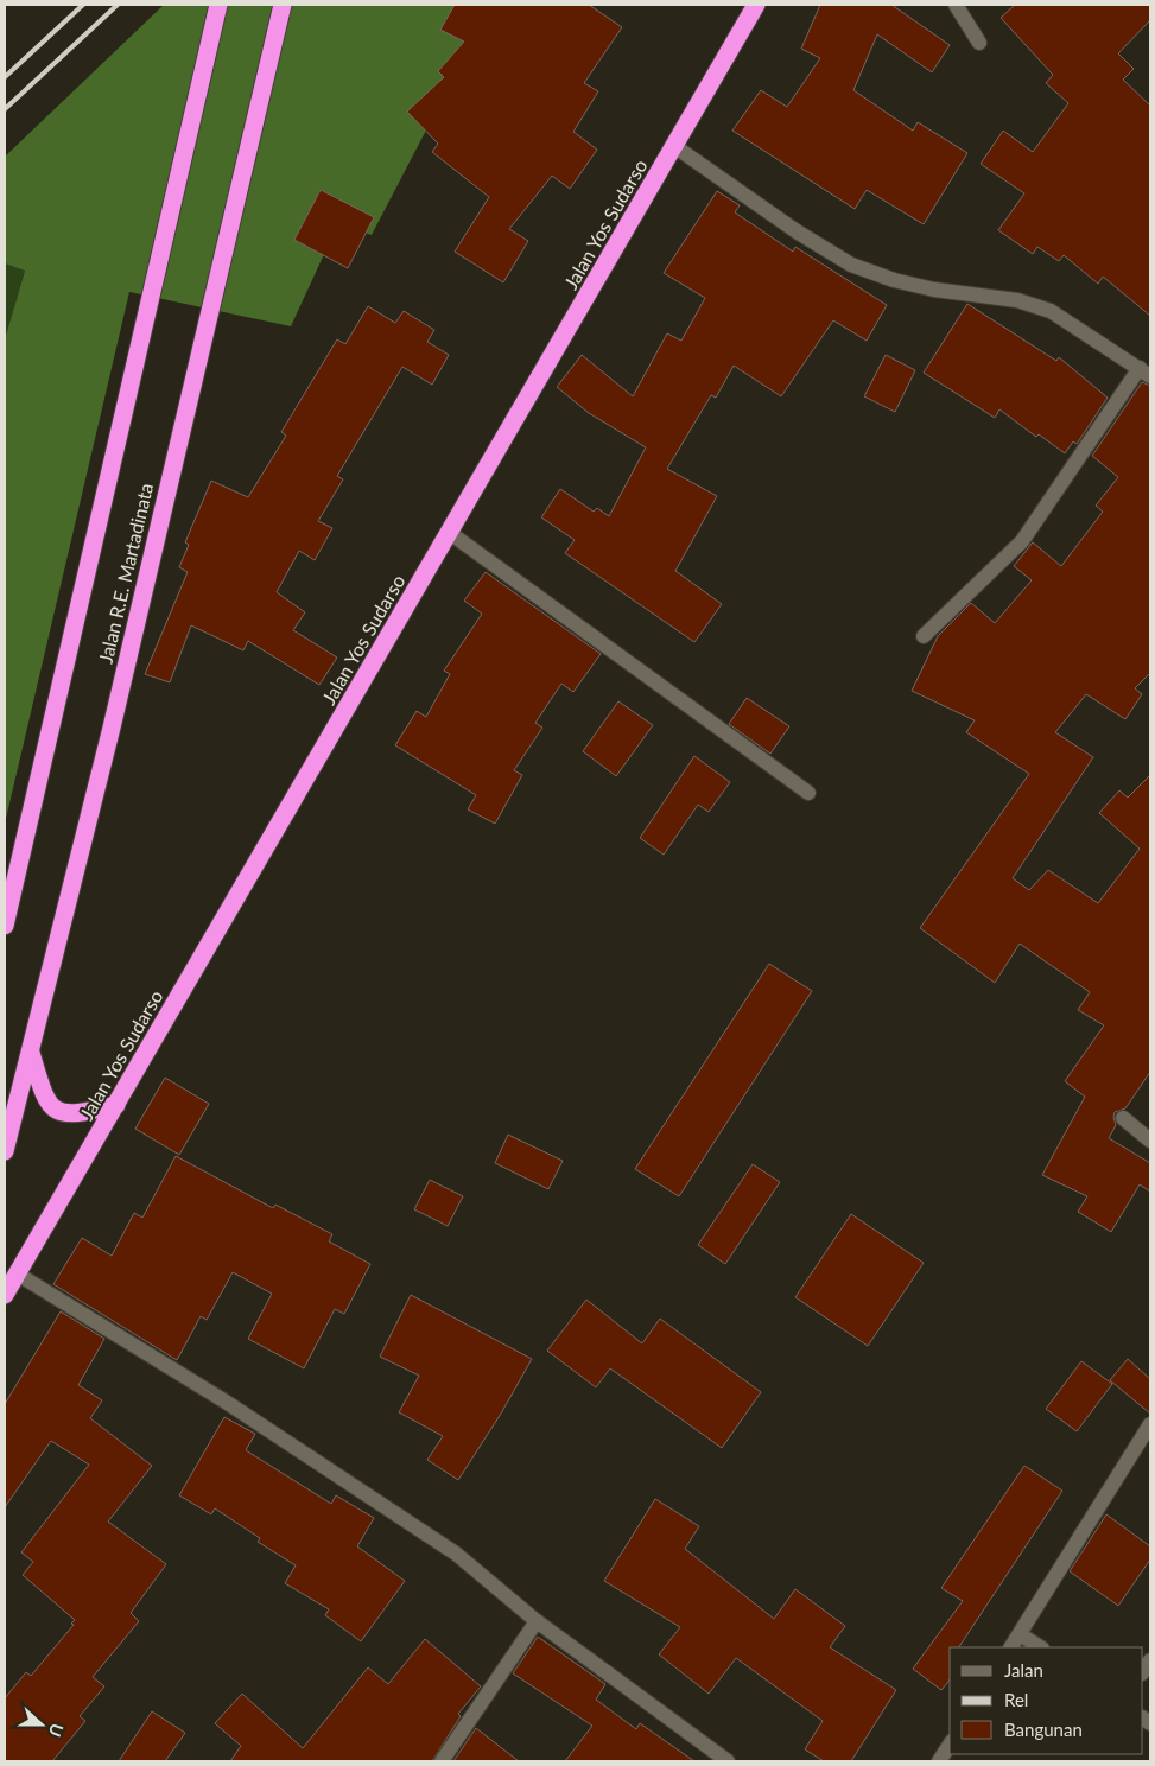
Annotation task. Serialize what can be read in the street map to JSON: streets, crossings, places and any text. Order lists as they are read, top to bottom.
{
  "streets": {
    "highway": ["Jalan Yos Sudarso", "Jalan R.E. Martadinata"]
  },
  "legend": ["Jalan", "Rel", "Bangunan"],
  "north": "right"
}
